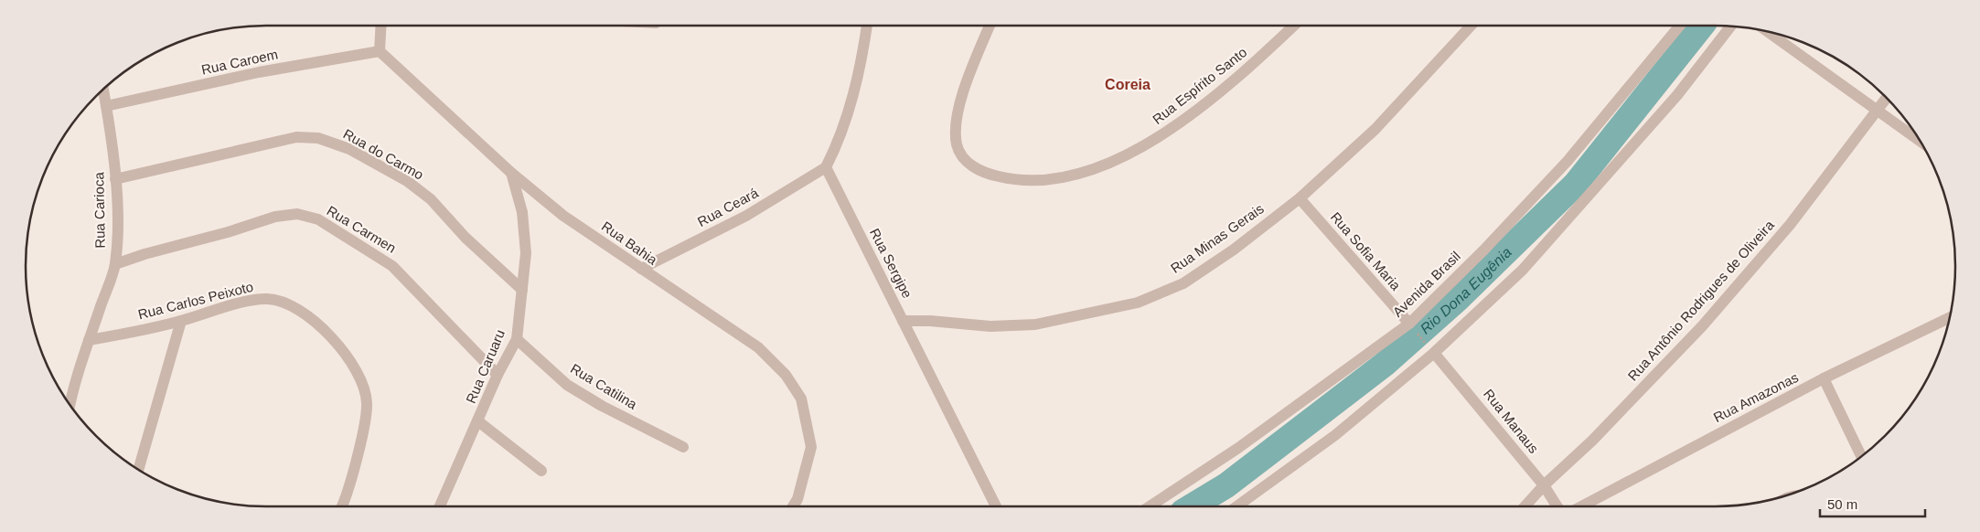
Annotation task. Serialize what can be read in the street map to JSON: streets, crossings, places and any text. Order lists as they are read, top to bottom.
{
  "streets": {
    "street": [
      "Rua Caroem",
      "Rua Espírito Santo",
      "Rua do Carmo",
      "Rua Ceará",
      "Rua Carioca",
      "Rua Carmen",
      "Rua Minas Gerais",
      "Rua Bahia",
      "Rua Sofia Maria",
      "Rua Sergipe",
      "Avenida Brasil",
      "Rua Carlos Peixoto",
      "Rua Antônio Rodrigues de Oliveira",
      "Rua Caruaru",
      "Rua Catilina",
      "Rua Amazonas",
      "Rua Manaus"
    ]
  },
  "crossings": [
    ["Rua Caroem", "Rua Carioca"],
    ["Rua Caroem", "Rua Bahia"],
    ["Rua do Carmo", "Rua Carioca"],
    ["Rua do Carmo", "Rua Caruaru"],
    ["Rua Ceará", "Rua Bahia"],
    ["Rua Ceará", "Rua Sergipe"],
    ["Rua Carioca", "Rua Carmen"],
    ["Rua Carioca", "Rua Carlos Peixoto"],
    ["Rua Carmen", "Rua Caruaru"],
    ["Rua Minas Gerais", "Rua Sofia Maria"],
    ["Rua Minas Gerais", "Rua Sergipe"],
    ["Rua Bahia", "Rua Caruaru"],
    ["Rua Sofia Maria", "Avenida Brasil"],
    ["Rua Antônio Rodrigues de Oliveira", "Rua Manaus"],
    ["Rua Caruaru", "Rua Catilina"]
  ],
  "districts": ["Coreia"],
  "water": ["Rio Dona Eugênia"],
  "scale_bar": "50 m"
}
